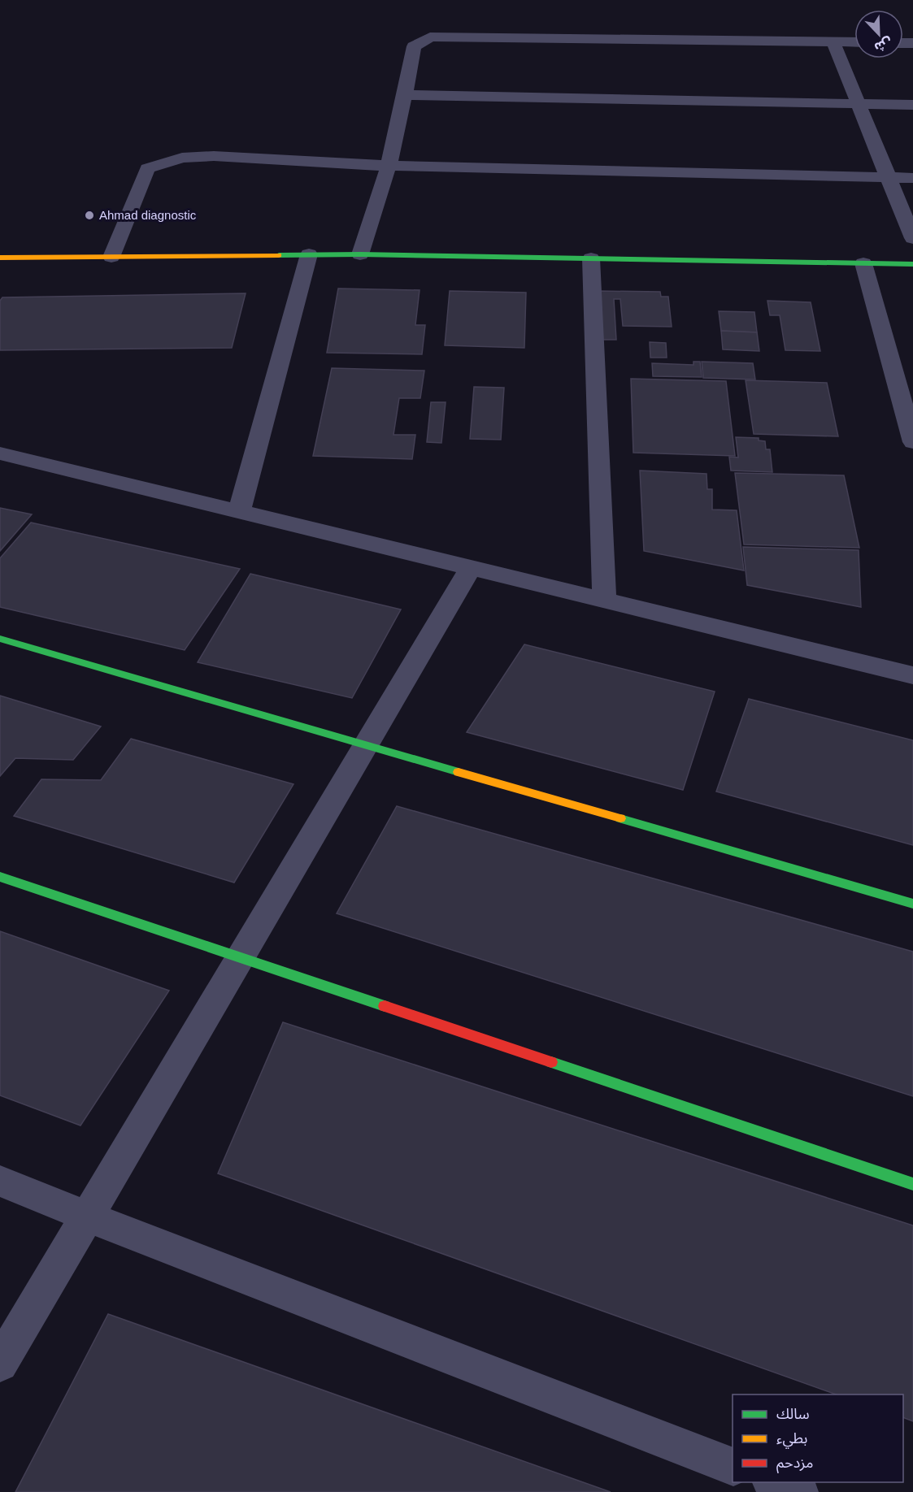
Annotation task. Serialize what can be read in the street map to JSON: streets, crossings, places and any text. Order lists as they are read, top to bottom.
{
  "places": ["Ahmad diagnostic"],
  "legend": ["سالك", "بطيء", "مزدحم"],
  "north": "bottom right"
}
